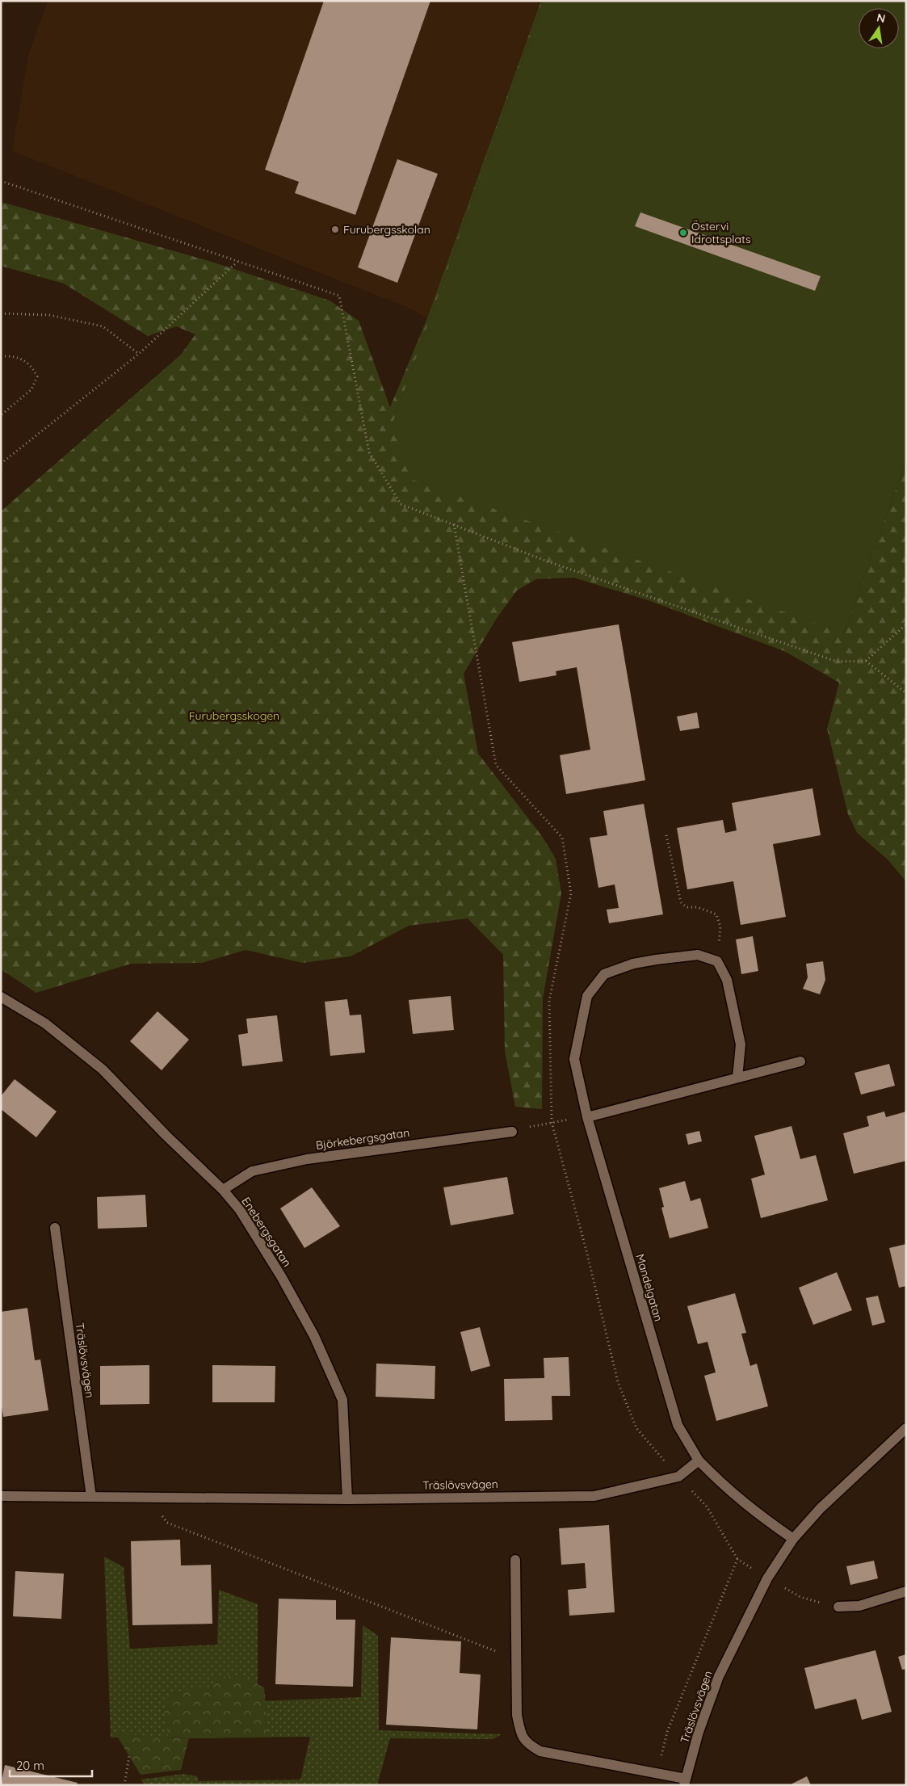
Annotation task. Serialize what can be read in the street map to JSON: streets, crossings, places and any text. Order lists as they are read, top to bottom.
{
  "streets": {
    "street": [
      "Björkebergsgatan",
      "Enebergsgatan",
      "Mandelgatan",
      "Träslövsvägen"
    ]
  },
  "crossings": [
    ["Björkebergsgatan", "Enebergsgatan"],
    ["Enebergsgatan", "Träslövsvägen"],
    ["Mandelgatan", "Träslövsvägen"]
  ],
  "parks": ["Furubergsskogen"],
  "places": ["Furubergsskolan", "Östervi Idrottsplats"],
  "scale_bar": "20 m",
  "north": "top"
}
